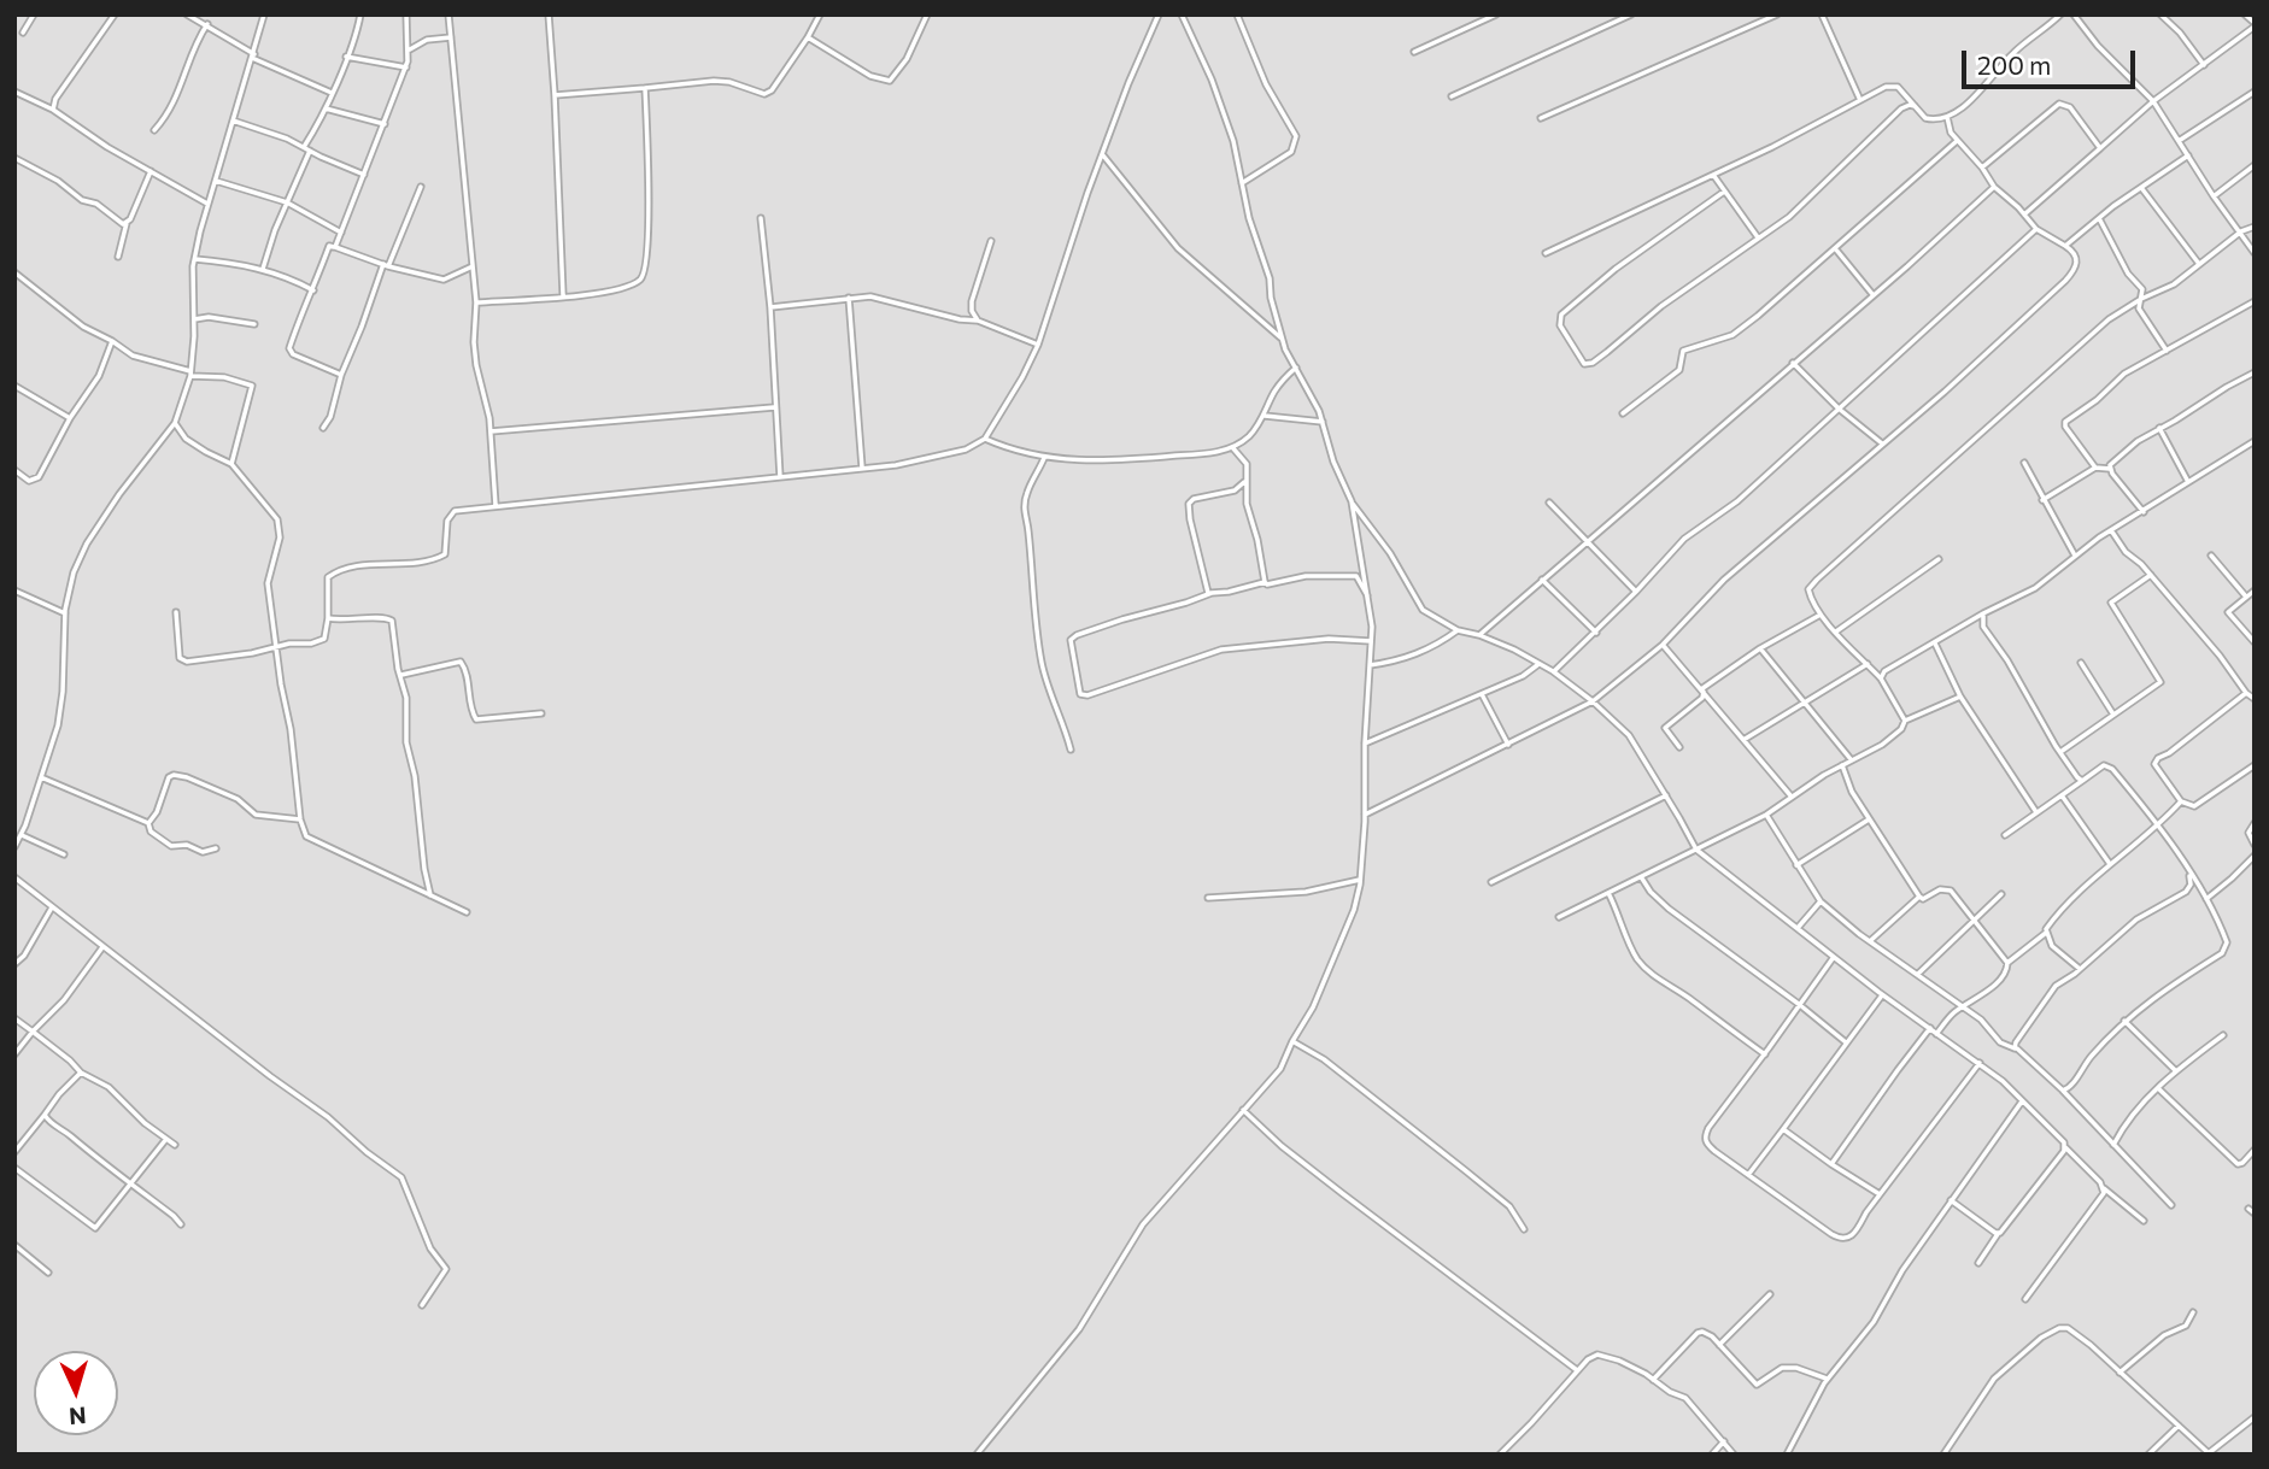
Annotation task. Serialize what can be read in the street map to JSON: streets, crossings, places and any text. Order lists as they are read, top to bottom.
{
  "scale_bar": "200 m",
  "north": "bottom"
}
